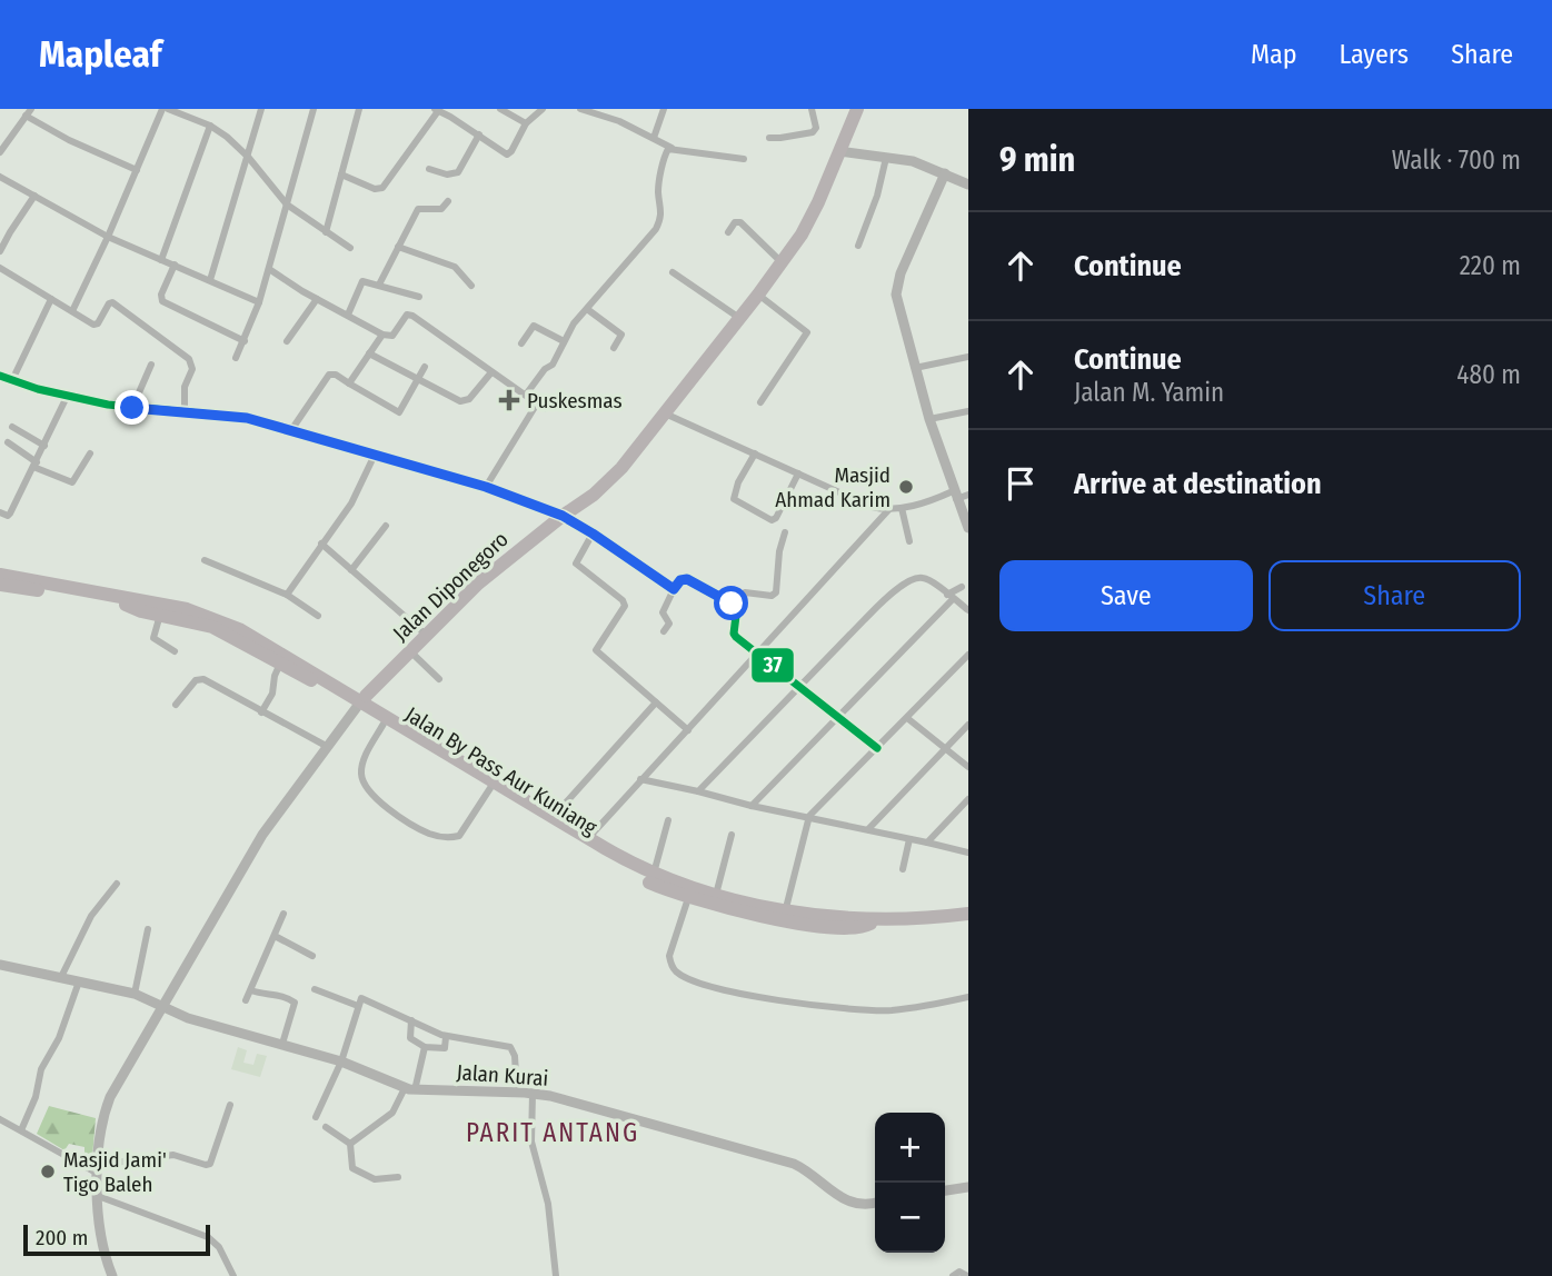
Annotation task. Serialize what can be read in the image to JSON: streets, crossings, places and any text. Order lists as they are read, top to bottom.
{
  "streets": {
    "highway": ["Jalan Diponegoro", "Jalan By Pass Aur Kuniang"],
    "street": ["Jalan Kurai"]
  },
  "crossings": [
    ["Jalan Diponegoro", "Jalan By Pass Aur Kuniang"]
  ],
  "districts": ["PARIT ANTANG"],
  "places": {
    "health": ["Puskesmas"],
    "other": ["Masjid Ahmad Karim", "Masjid Jami' Tigo Baleh"]
  },
  "lines": ["transit line 37"],
  "scale_bar": "200 m",
  "page": {
    "header": "Mapleaf",
    "nav": ["Map", "Layers", "Share"],
    "heading": ["9 min", "Walk · 700 m"],
    "list": [
      ["Continue", "220 m"],
      ["Continue", "Jalan M. Yamin", "480 m"],
      "Arrive at destination"
    ],
    "buttons": ["Save", "Share"],
    "map_buttons": ["+", "−"],
    "scale": "200 m"
  }
}
